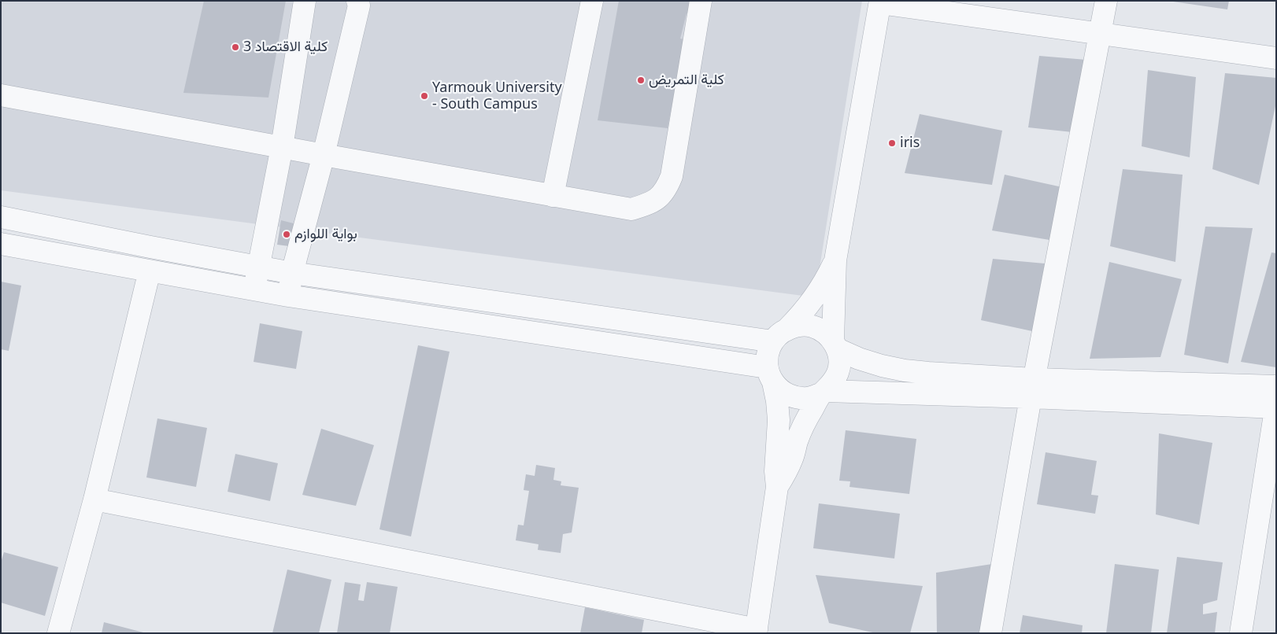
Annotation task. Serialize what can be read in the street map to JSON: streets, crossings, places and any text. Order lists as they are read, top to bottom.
{
  "places": [
    "كلية الاقتصاد 3",
    "كلية التمريض",
    "Yarmouk University - South Campus",
    "iris",
    "بواية اللوازم"
  ]
}
